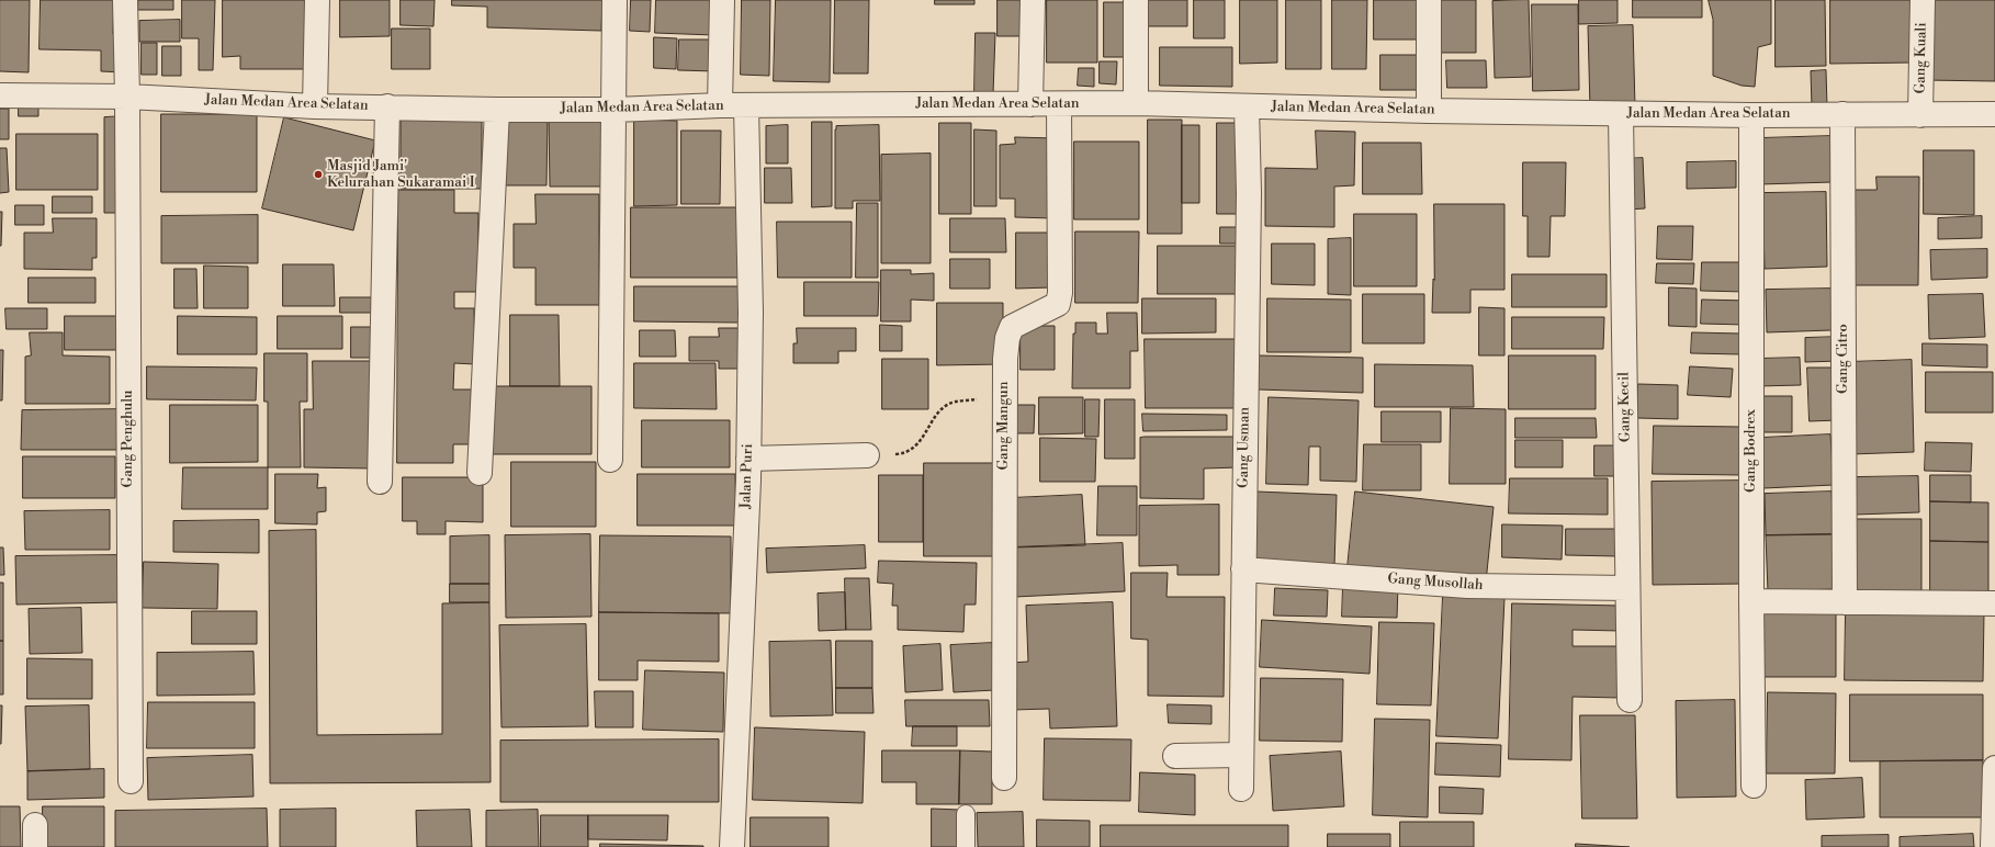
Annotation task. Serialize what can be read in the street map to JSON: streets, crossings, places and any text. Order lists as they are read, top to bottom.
{
  "streets": {
    "street": [
      "Gang Kuali",
      "Jalan Medan Area Selatan",
      "Gang Citro",
      "Gang Kecil",
      "Gang Mangun",
      "Gang Penghulu",
      "Gang Usman",
      "Gang Bodrex",
      "Jalan Puri",
      "Gang Musollah"
    ]
  },
  "crossings": [
    ["Gang Kuali", "Jalan Medan Area Selatan"],
    ["Jalan Medan Area Selatan", "Gang Citro"],
    ["Jalan Medan Area Selatan", "Gang Kecil"],
    ["Jalan Medan Area Selatan", "Gang Mangun"],
    ["Jalan Medan Area Selatan", "Gang Penghulu"],
    ["Jalan Medan Area Selatan", "Gang Usman"],
    ["Jalan Medan Area Selatan", "Gang Bodrex"],
    ["Jalan Medan Area Selatan", "Jalan Puri"],
    ["Gang Kecil", "Gang Musollah"],
    ["Gang Usman", "Gang Musollah"]
  ],
  "places": ["Masjid Jami' Kelurahan Sukaramai I"]
}
